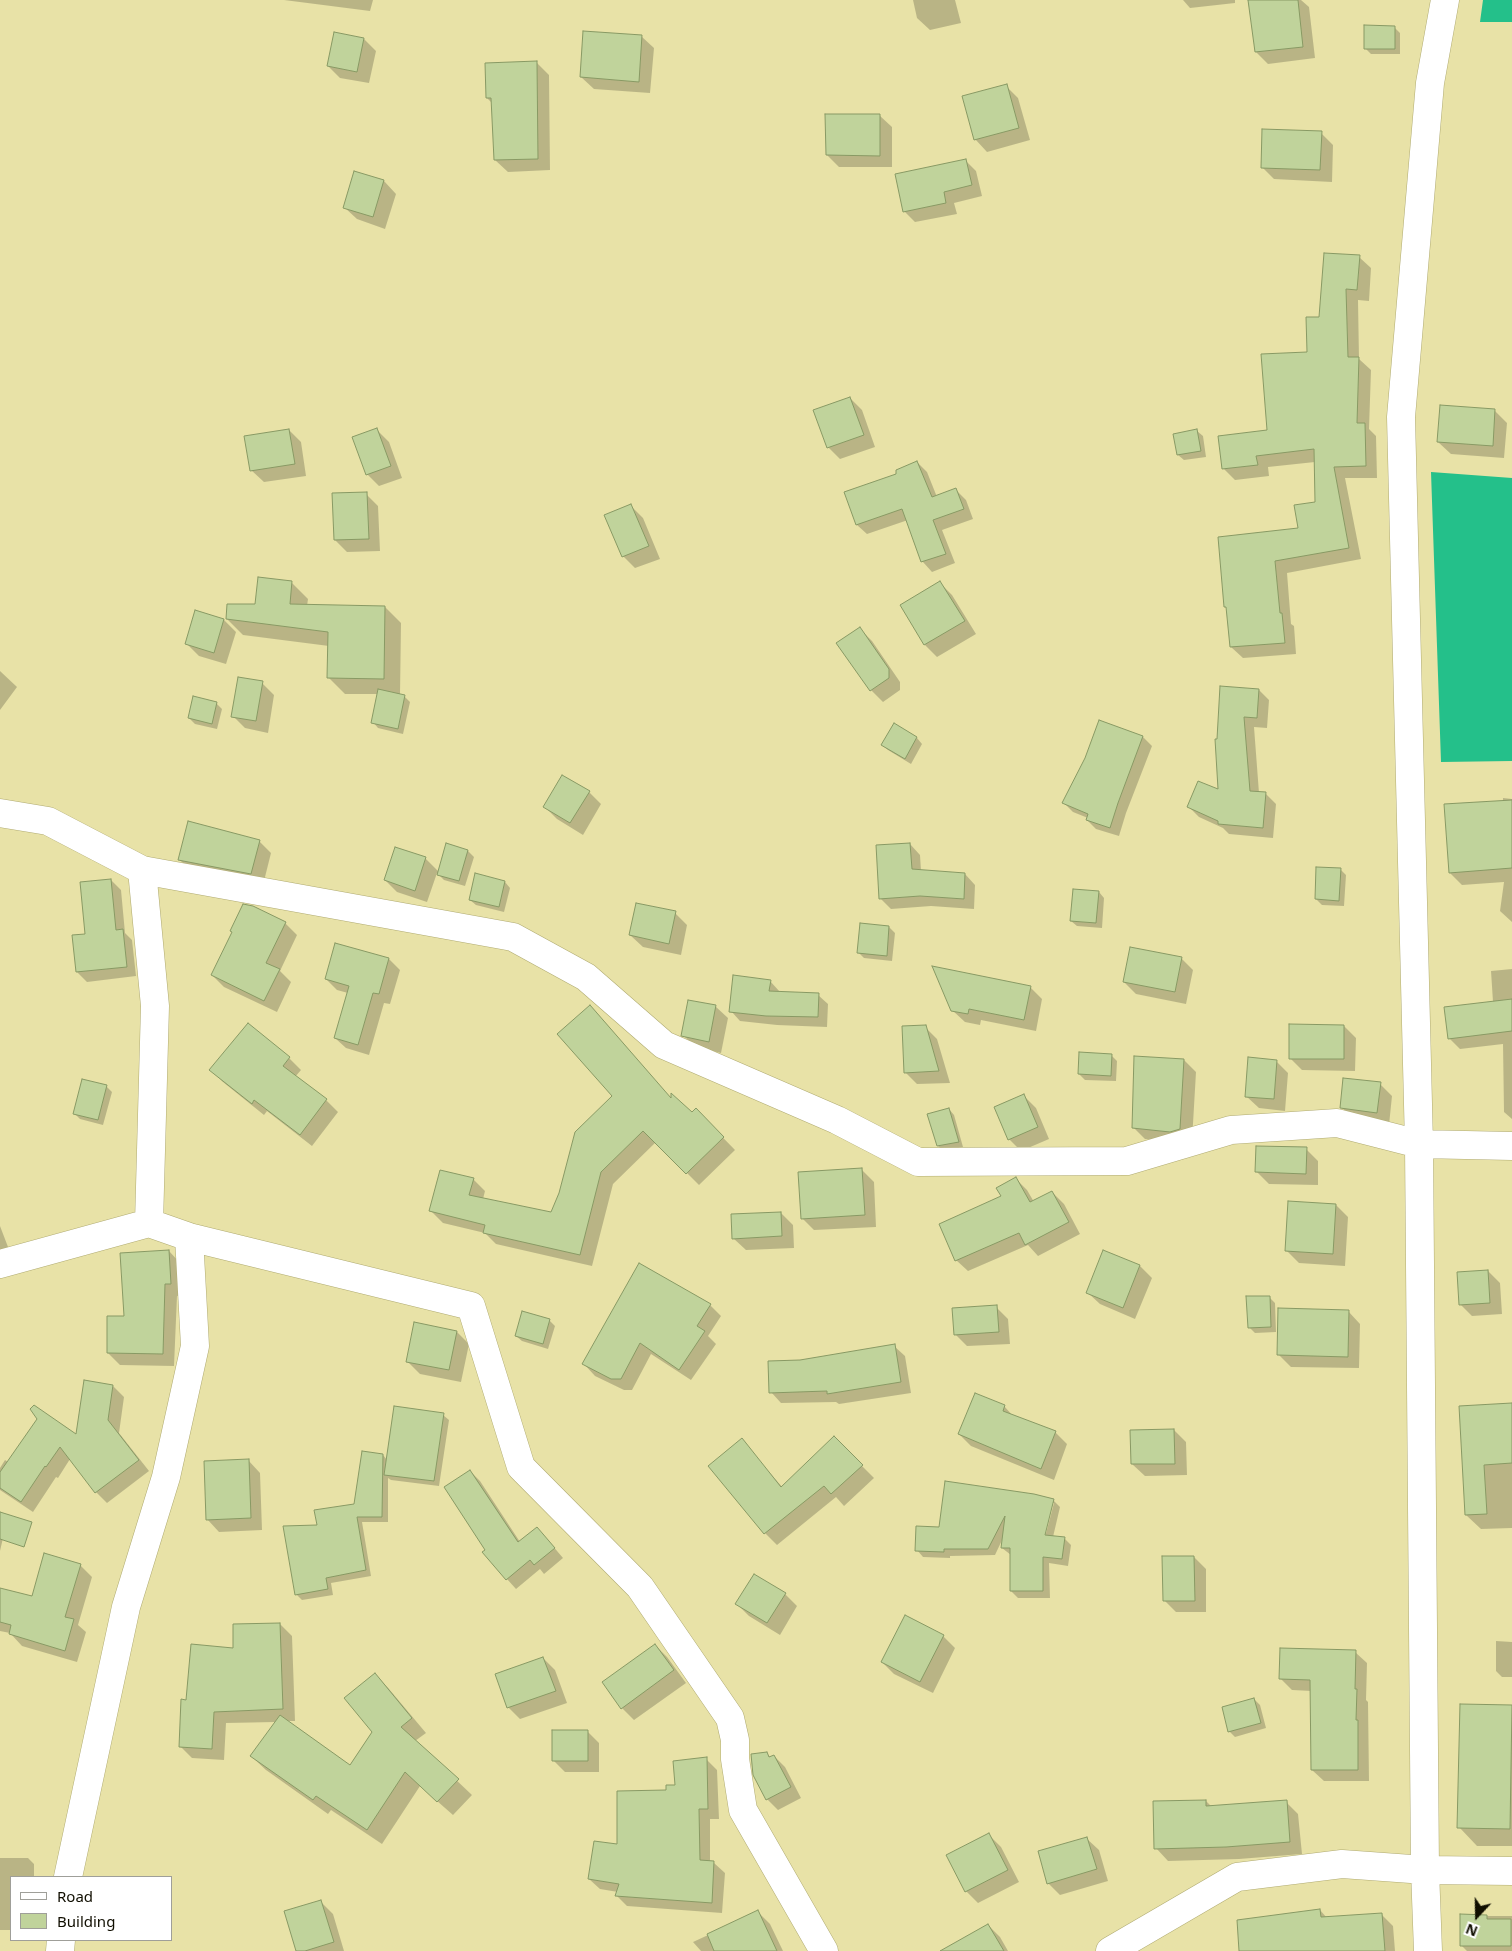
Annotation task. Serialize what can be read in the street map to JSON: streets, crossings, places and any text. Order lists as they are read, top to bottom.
{
  "legend": ["Road", "Building"],
  "north": "bottom"
}
